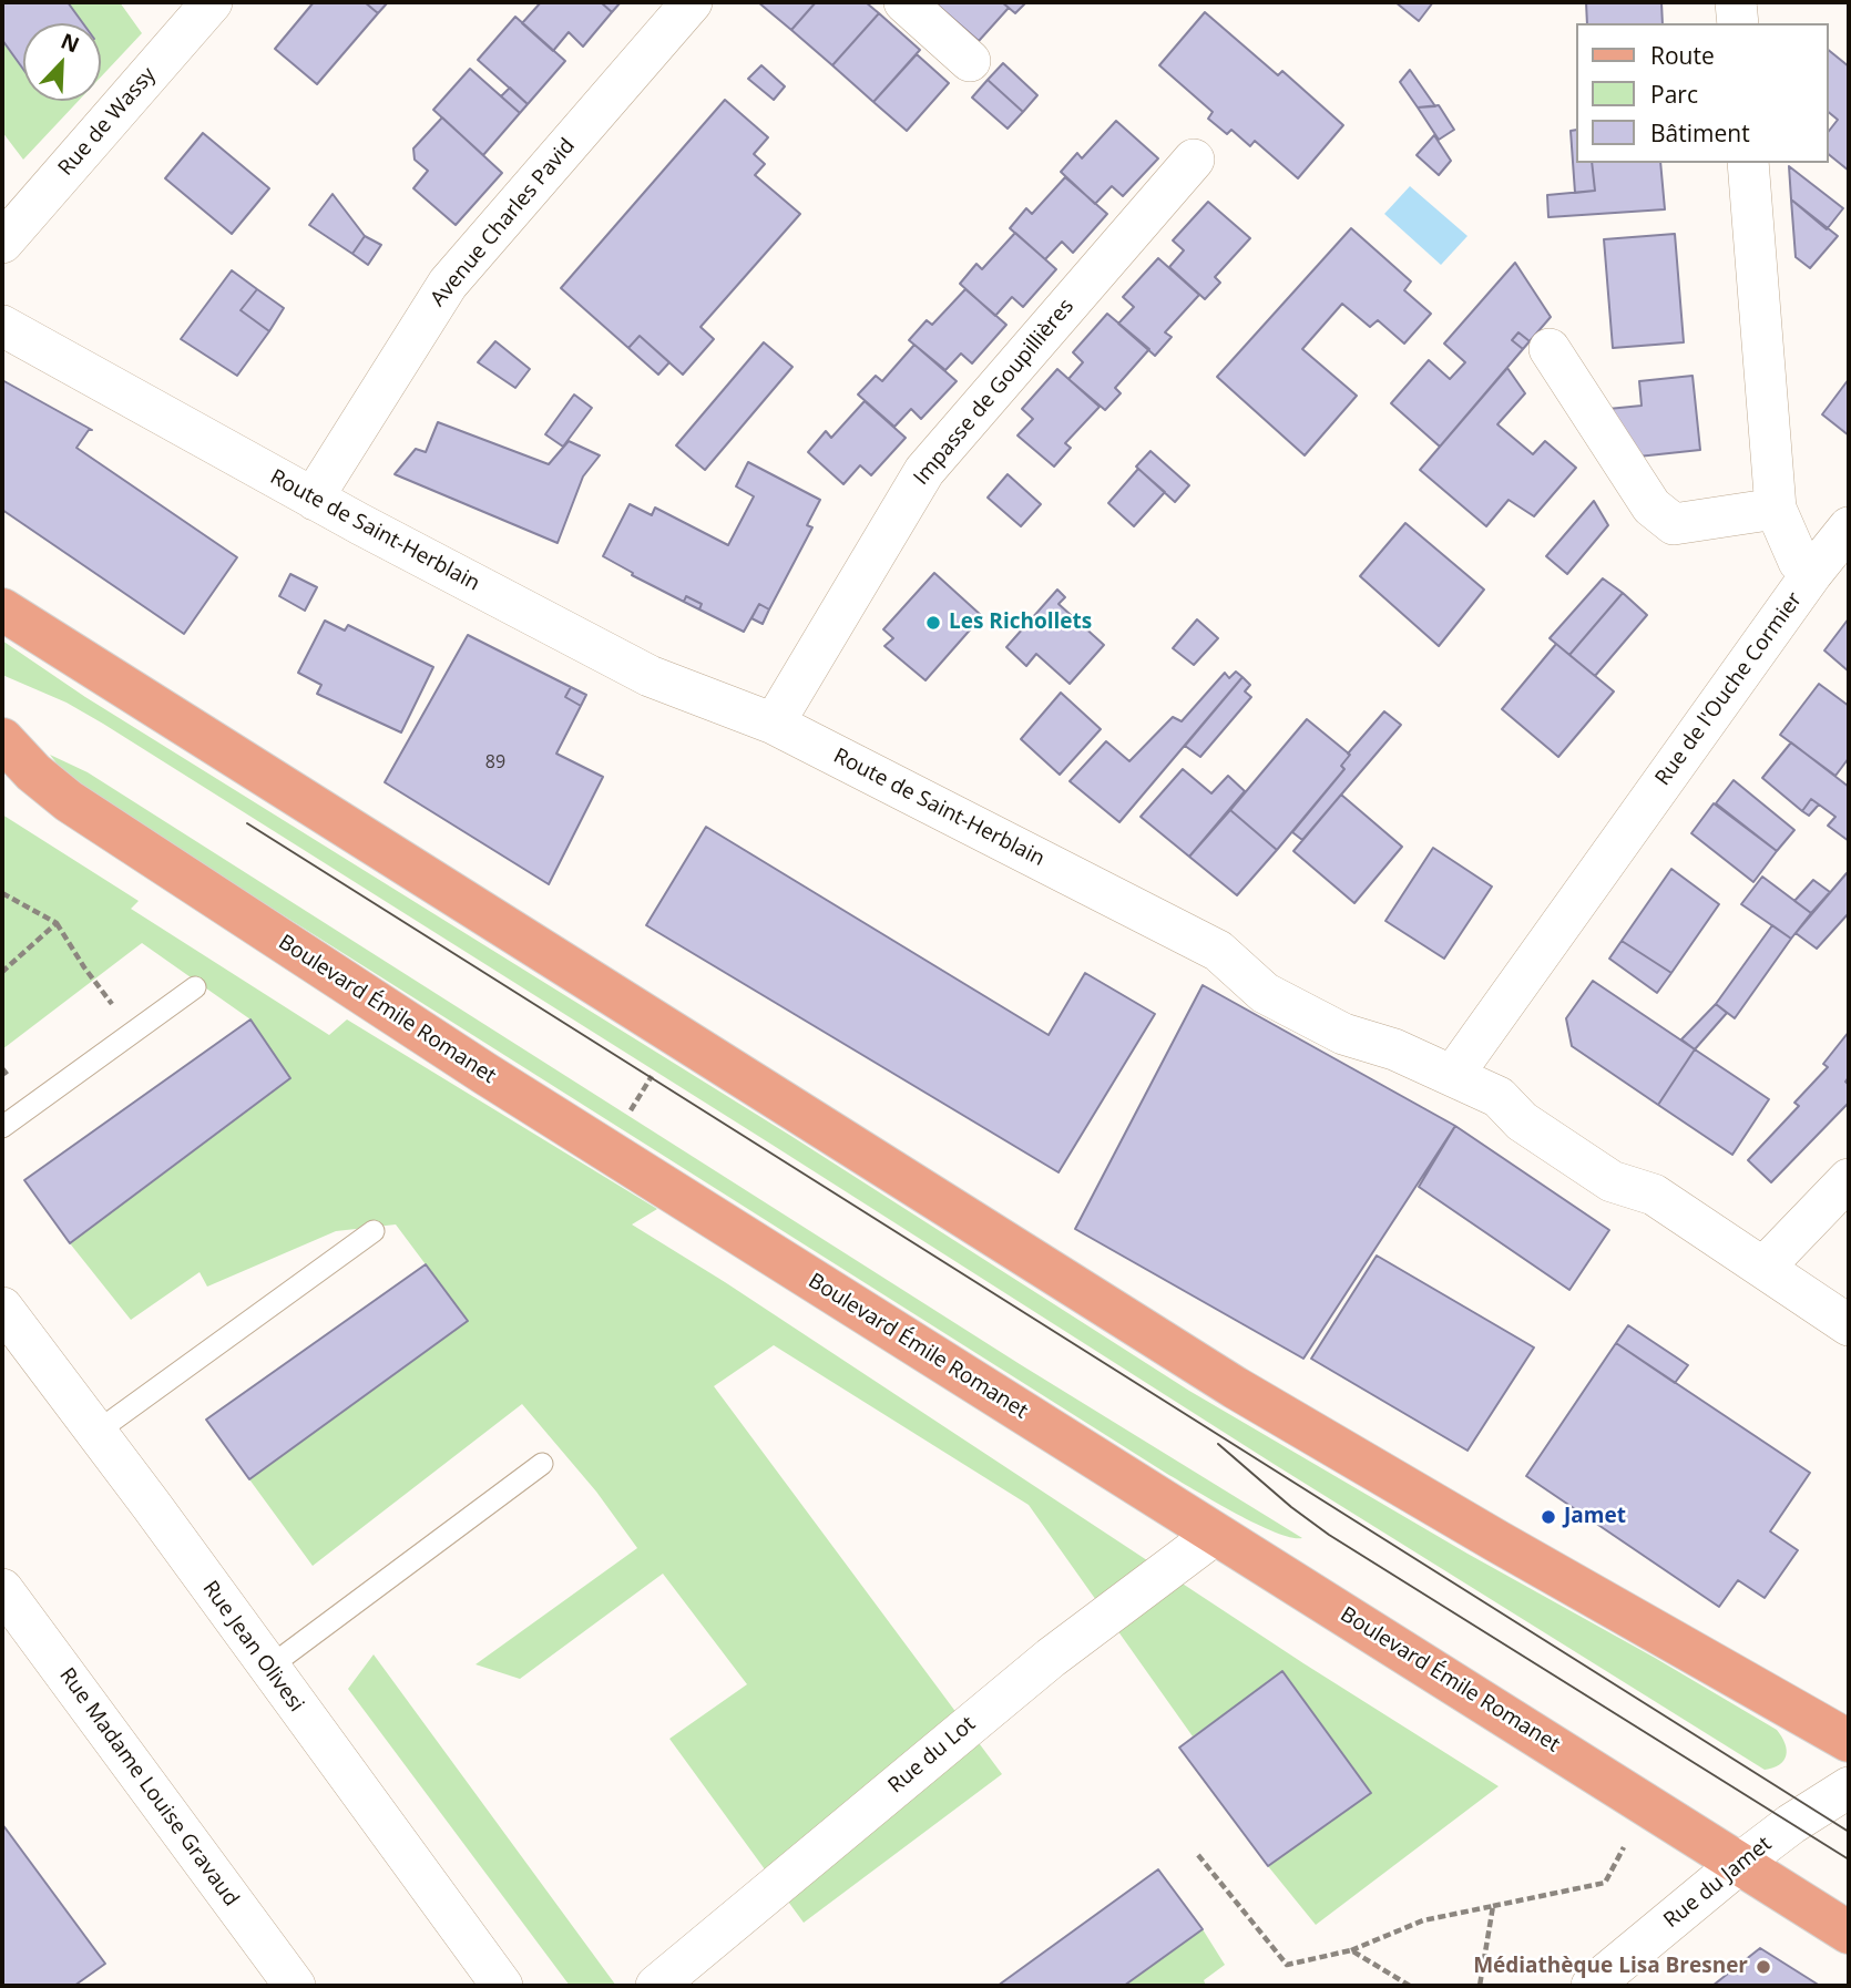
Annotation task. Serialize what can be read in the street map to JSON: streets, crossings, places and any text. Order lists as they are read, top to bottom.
{
  "streets": {
    "main road": ["Boulevard Émile Romanet"],
    "street": [
      "Rue de Wassy",
      "Avenue Charles Pavid",
      "Impasse de Goupillières",
      "Route de Saint-Herblain",
      "Rue de l'Ouche Cormier",
      "Rue Jean Olivesi",
      "Rue du Lot",
      "Rue Madame Louise Gravaud",
      "Rue du Jamet"
    ]
  },
  "crossings": [
    ["Avenue Charles Pavid", "Route de Saint-Herblain"],
    ["Impasse de Goupillières", "Route de Saint-Herblain"],
    ["Route de Saint-Herblain", "Rue de l'Ouche Cormier"],
    ["Boulevard Émile Romanet", "Rue du Lot"],
    ["Boulevard Émile Romanet", "Rue du Jamet"]
  ],
  "places": ["Les Richollets", "Jamet", "Médiathèque Lisa Bresner"],
  "house_numbers": ["89"],
  "legend": ["Route", "Parc", "Bâtiment"],
  "north": "top right"
}
